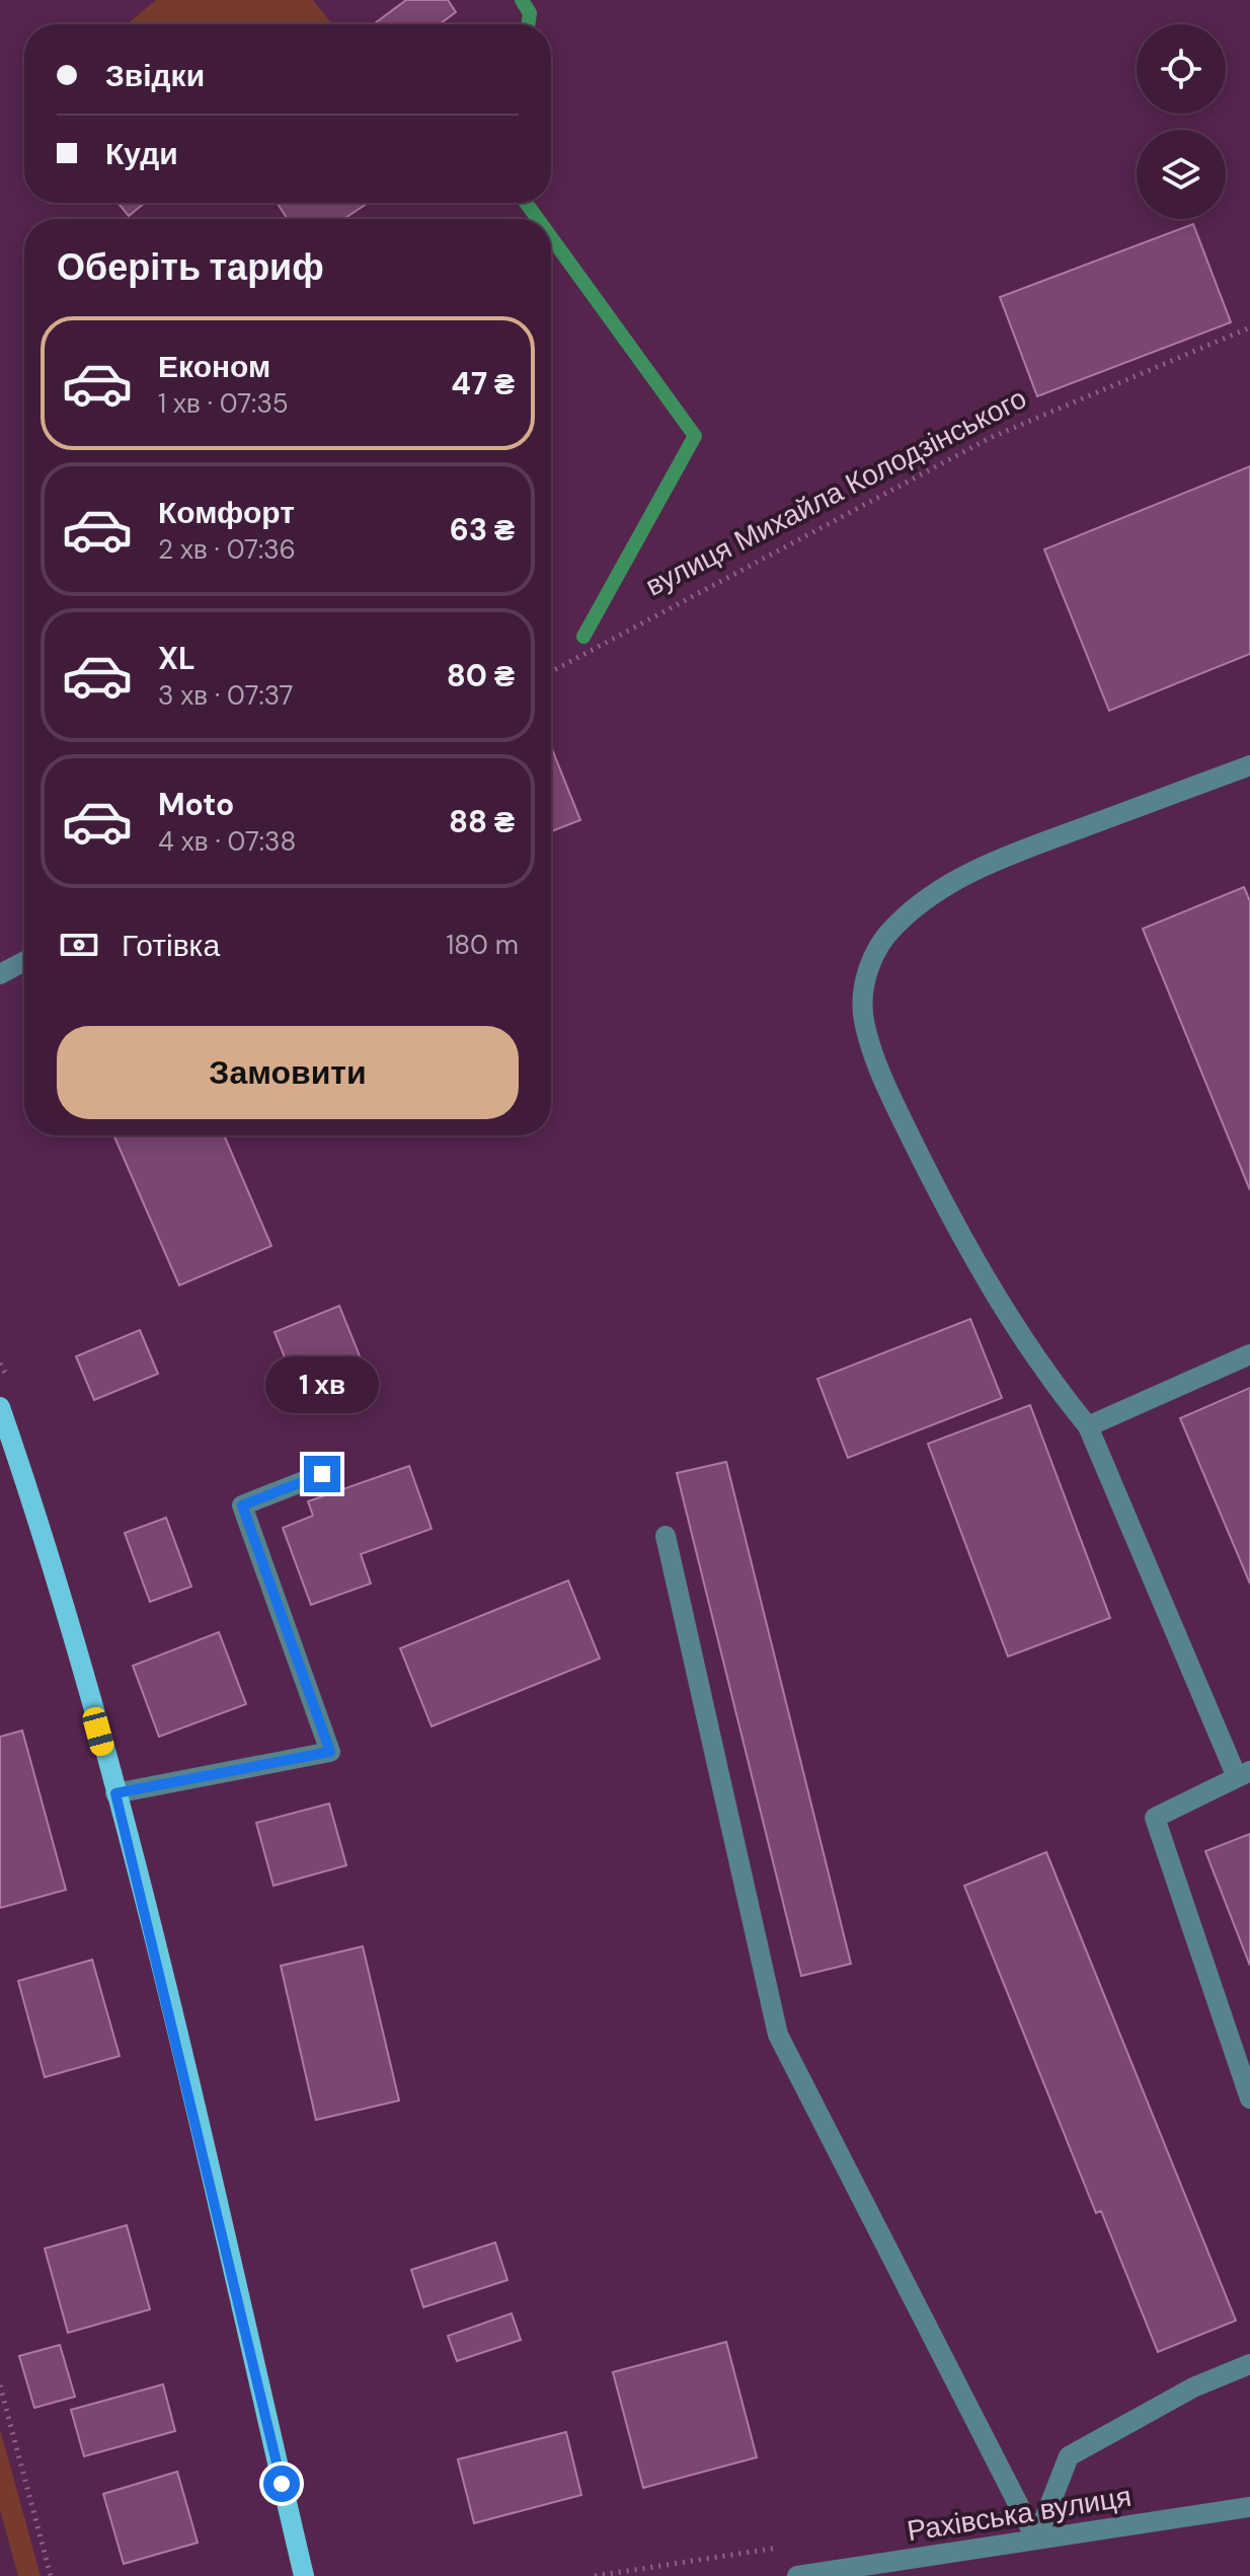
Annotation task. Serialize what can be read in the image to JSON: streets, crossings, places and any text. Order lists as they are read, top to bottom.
{
  "streets": {
    "street": ["Рахівська вулиця"],
    "path": ["вулиця Михайла Колодзінського"]
  },
  "page": {
    "banner": ["Звідки", "Куди"],
    "heading": "Оберіть тариф",
    "list": [
      {
        "name": "Економ",
        "note": "1 хв · 07:35",
        "value": "47 ₴"
      },
      {
        "name": "Комфорт",
        "note": "2 хв · 07:36",
        "value": "63 ₴"
      },
      {
        "name": "XL",
        "note": "3 хв · 07:37",
        "value": "80 ₴"
      },
      {
        "name": "Moto",
        "note": "4 хв · 07:38",
        "value": "88 ₴"
      }
    ],
    "pay": ["Готівка", "180 m"],
    "buttons": "Замовити",
    "bubble": "1 хв"
  }
}
